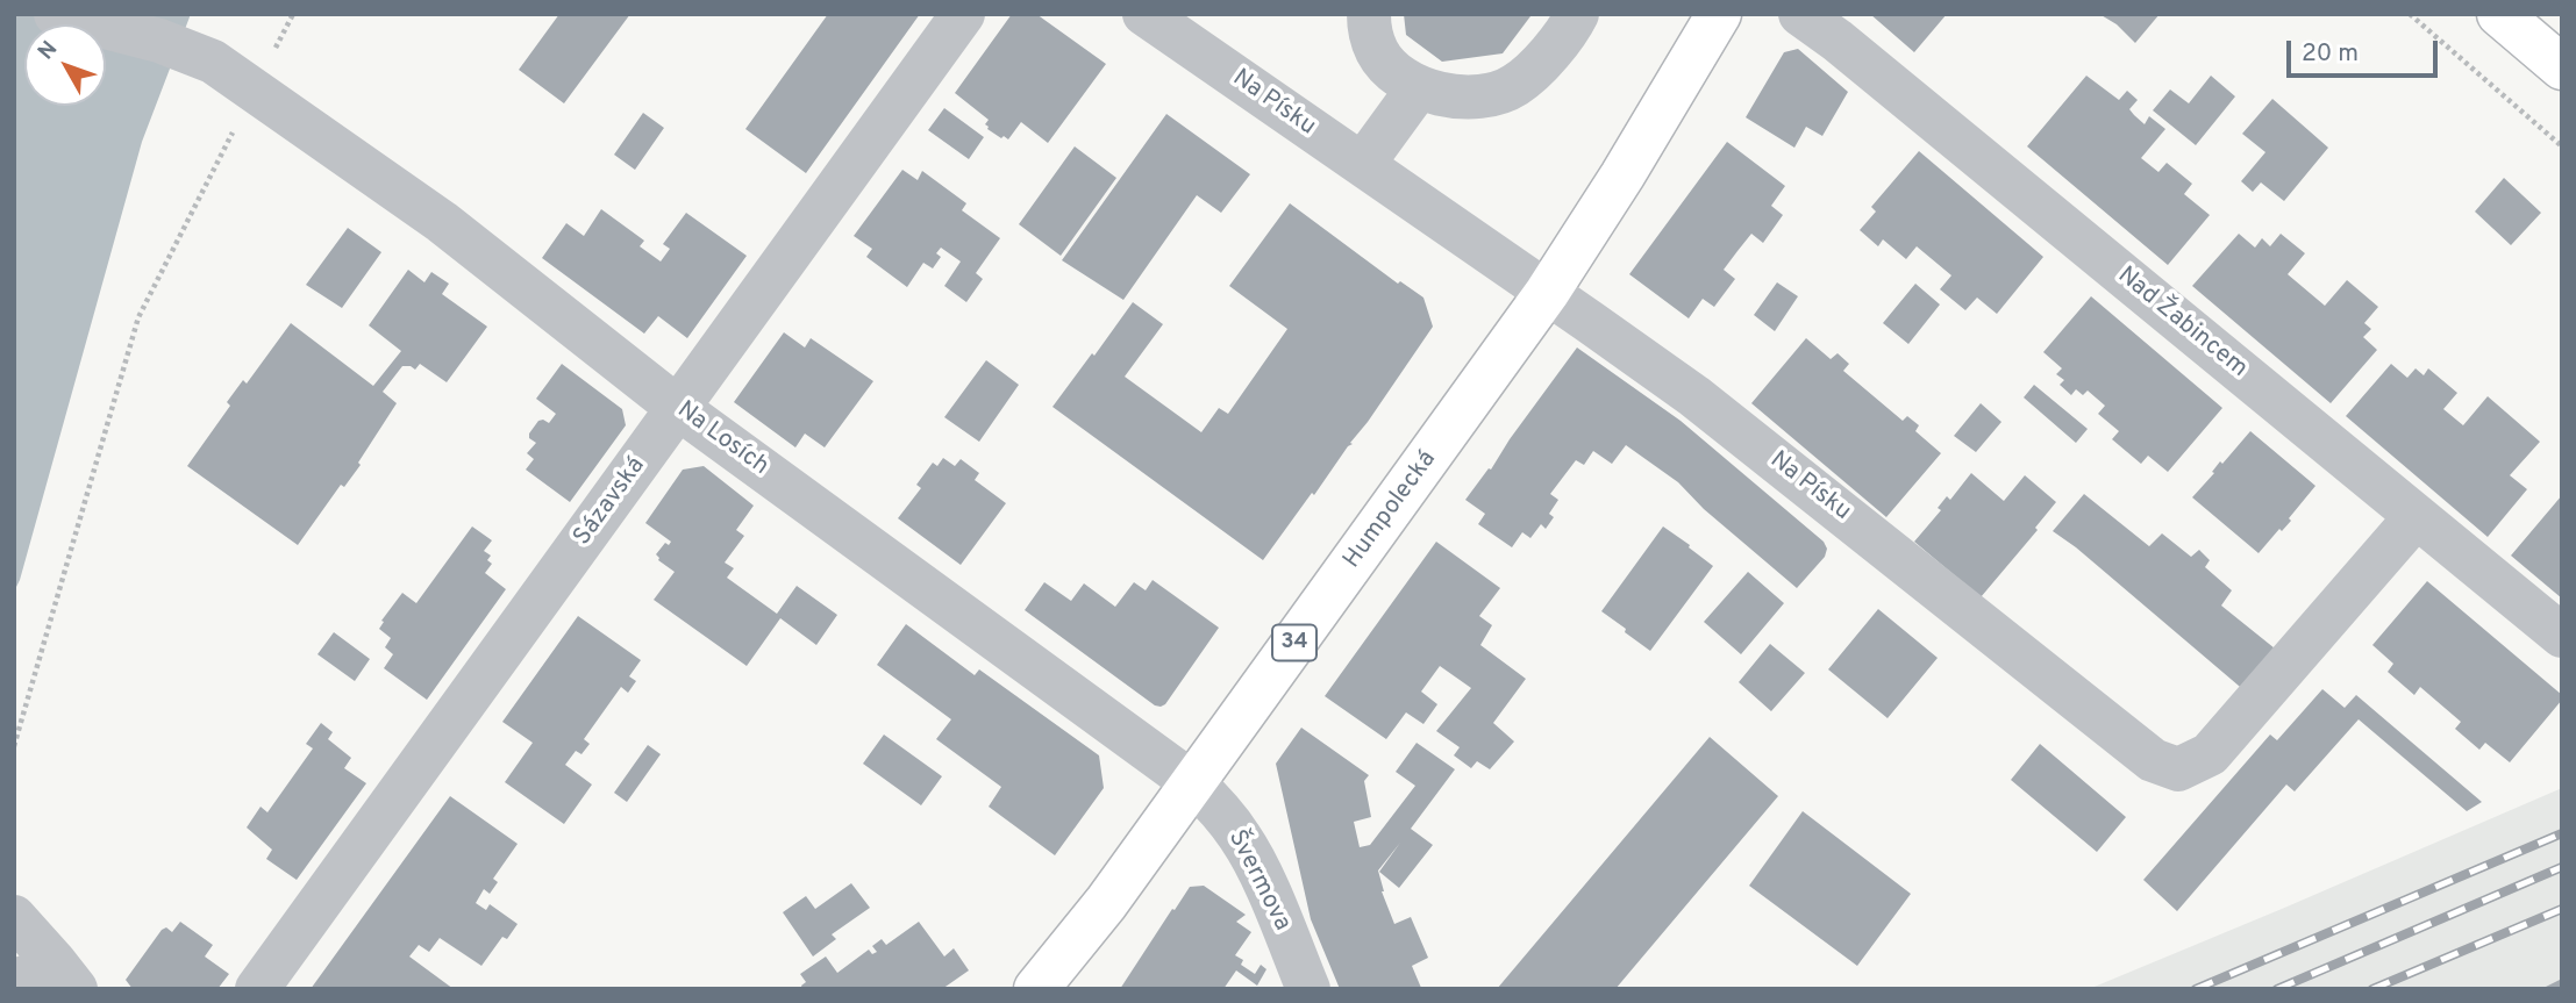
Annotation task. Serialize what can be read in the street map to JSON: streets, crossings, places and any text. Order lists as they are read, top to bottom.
{
  "streets": {
    "main road": ["Humpolecká", "34"],
    "street": [
      "Na Písku",
      "Nad Žabincem",
      "Na Losích",
      "Sázavská",
      "Švermova"
    ]
  },
  "crossings": [
    ["Na Písku", "Nad Žabincem"],
    ["Na Písku", "Humpolecká"],
    ["Na Losích", "Sázavská"],
    ["Na Losích", "Humpolecká"],
    ["Na Losích", "Švermova"],
    ["Humpolecká", "Švermova"]
  ],
  "scale_bar": "20 m",
  "north": "top left"
}
